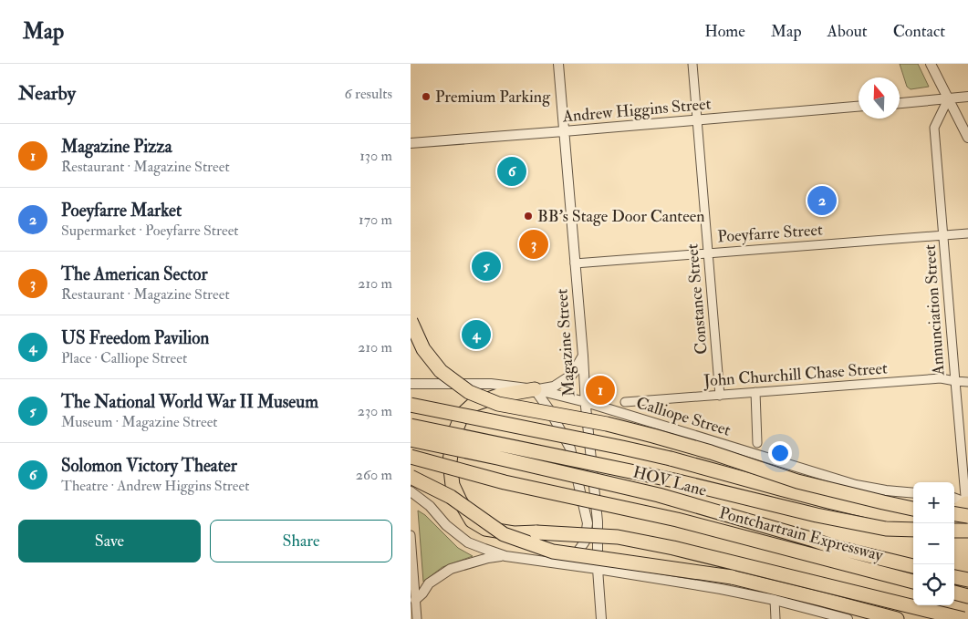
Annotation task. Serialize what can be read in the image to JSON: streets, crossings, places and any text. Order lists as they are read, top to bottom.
{
  "streets": {
    "highway": ["HOV Lane", "Pontchartrain Expressway"],
    "street": [
      "Andrew Higgins Street",
      "Poeyfarre Street",
      "Constance Street",
      "Annunciation Street",
      "Magazine Street",
      "John Churchill Chase Street",
      "Calliope Street"
    ]
  },
  "crossings": [
    ["Andrew Higgins Street", "Constance Street"],
    ["Andrew Higgins Street", "Magazine Street"],
    ["Poeyfarre Street", "Constance Street"],
    ["Poeyfarre Street", "Annunciation Street"],
    ["Poeyfarre Street", "Magazine Street"],
    ["Constance Street", "John Churchill Chase Street"],
    ["Annunciation Street", "John Churchill Chase Street"],
    ["Magazine Street", "Calliope Street"]
  ],
  "places": ["Premium Parking", "BB's Stage Door Canteen"],
  "north": "top",
  "page": {
    "header": "Map",
    "nav": [
      "Home",
      "Map",
      "About",
      "Contact"
    ],
    "heading": ["Nearby", "6 results"],
    "list": [
      {
        "mark": "1",
        "name": "Magazine Pizza",
        "note": "Restaurant · Magazine Street",
        "value": "130 m"
      },
      {
        "mark": "2",
        "name": "Poeyfarre Market",
        "note": "Supermarket · Poeyfarre Street",
        "value": "170 m"
      },
      {
        "mark": "3",
        "name": "The American Sector",
        "note": "Restaurant · Magazine Street",
        "value": "210 m"
      },
      {
        "mark": "4",
        "name": "US Freedom Pavilion",
        "note": "Place · Calliope Street",
        "value": "210 m"
      },
      {
        "mark": "5",
        "name": "The National World War II Museum",
        "note": "Museum · Magazine Street",
        "value": "230 m"
      },
      {
        "mark": "6",
        "name": "Solomon Victory Theater",
        "note": "Theatre · Andrew Higgins Street",
        "value": "260 m"
      }
    ],
    "pins": [
      "6",
      "2",
      "3",
      "5",
      "4",
      "1"
    ],
    "map_buttons": ["+", "−"],
    "buttons": ["Save", "Share"]
  }
}
